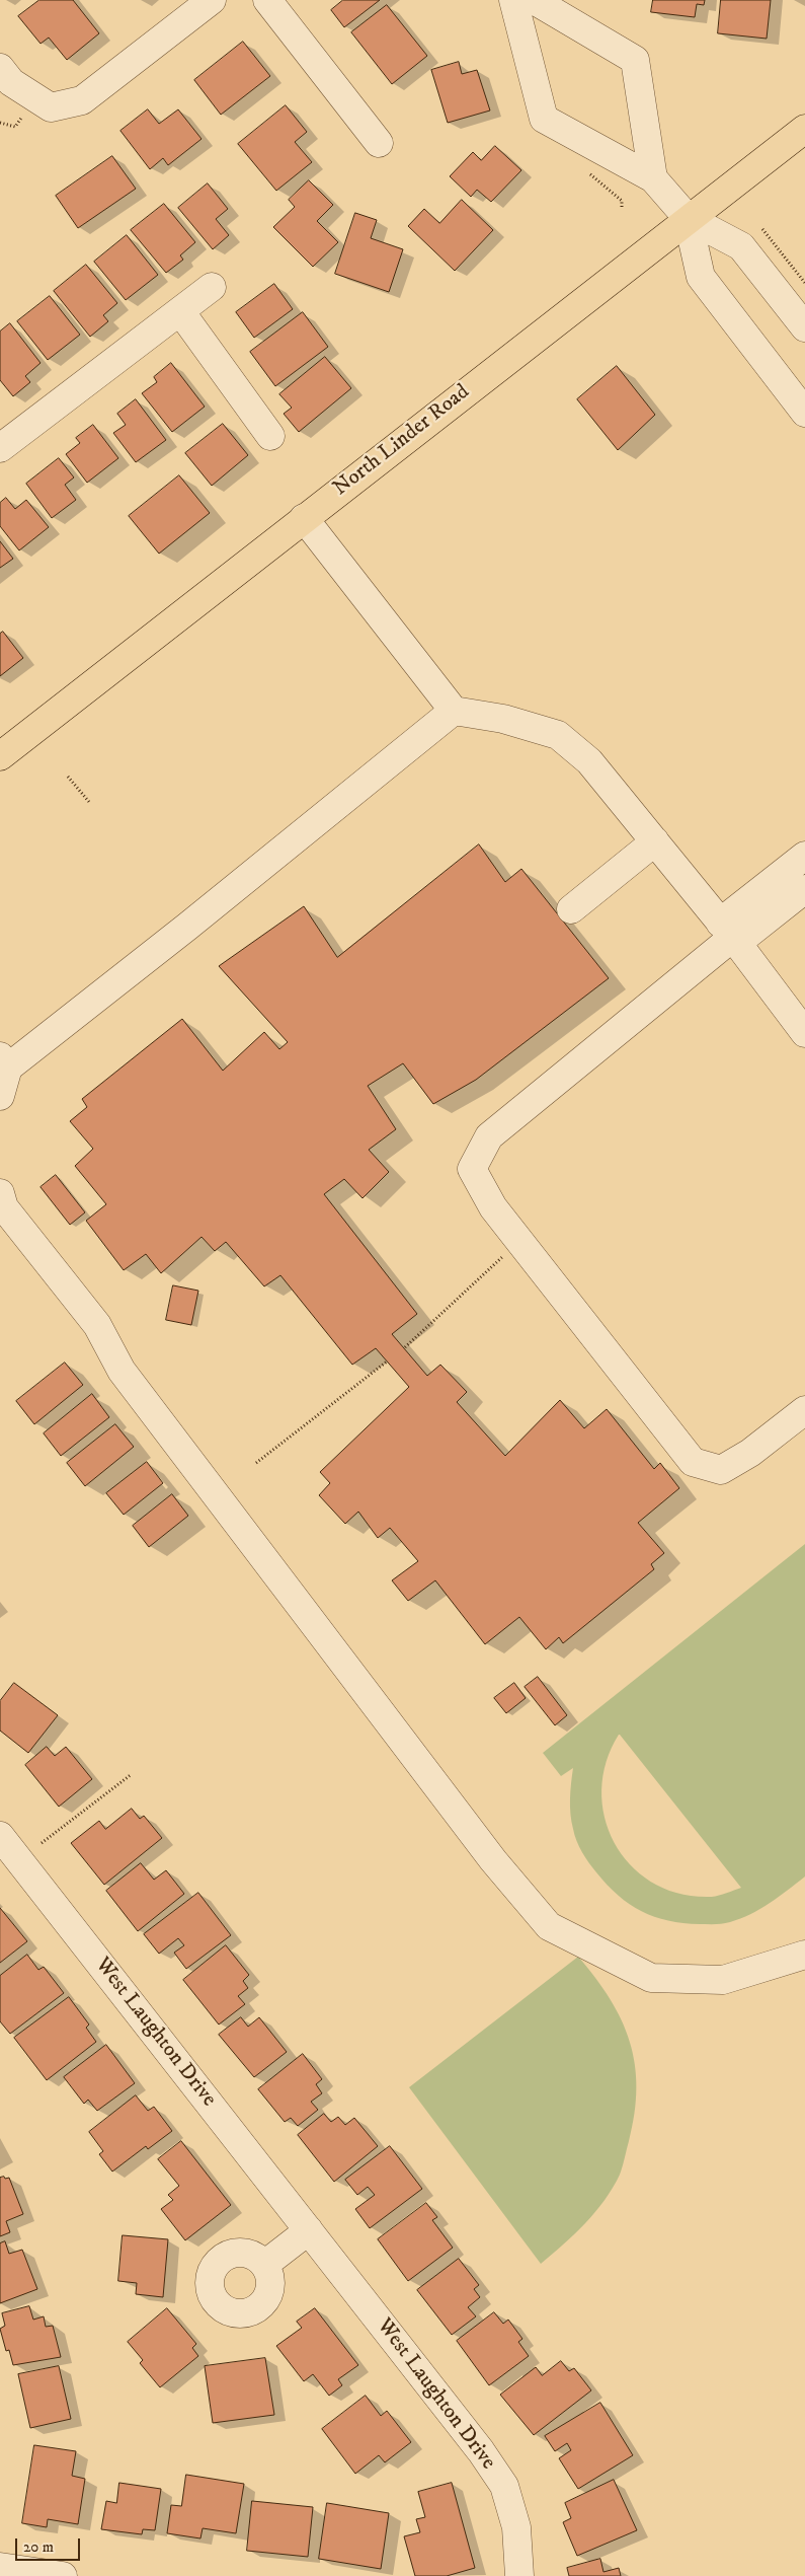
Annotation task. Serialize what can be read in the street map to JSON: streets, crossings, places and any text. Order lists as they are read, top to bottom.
{
  "streets": {
    "main road": ["North Linder Road"],
    "street": ["West Laughton Drive"]
  },
  "scale_bar": "20 m"
}
